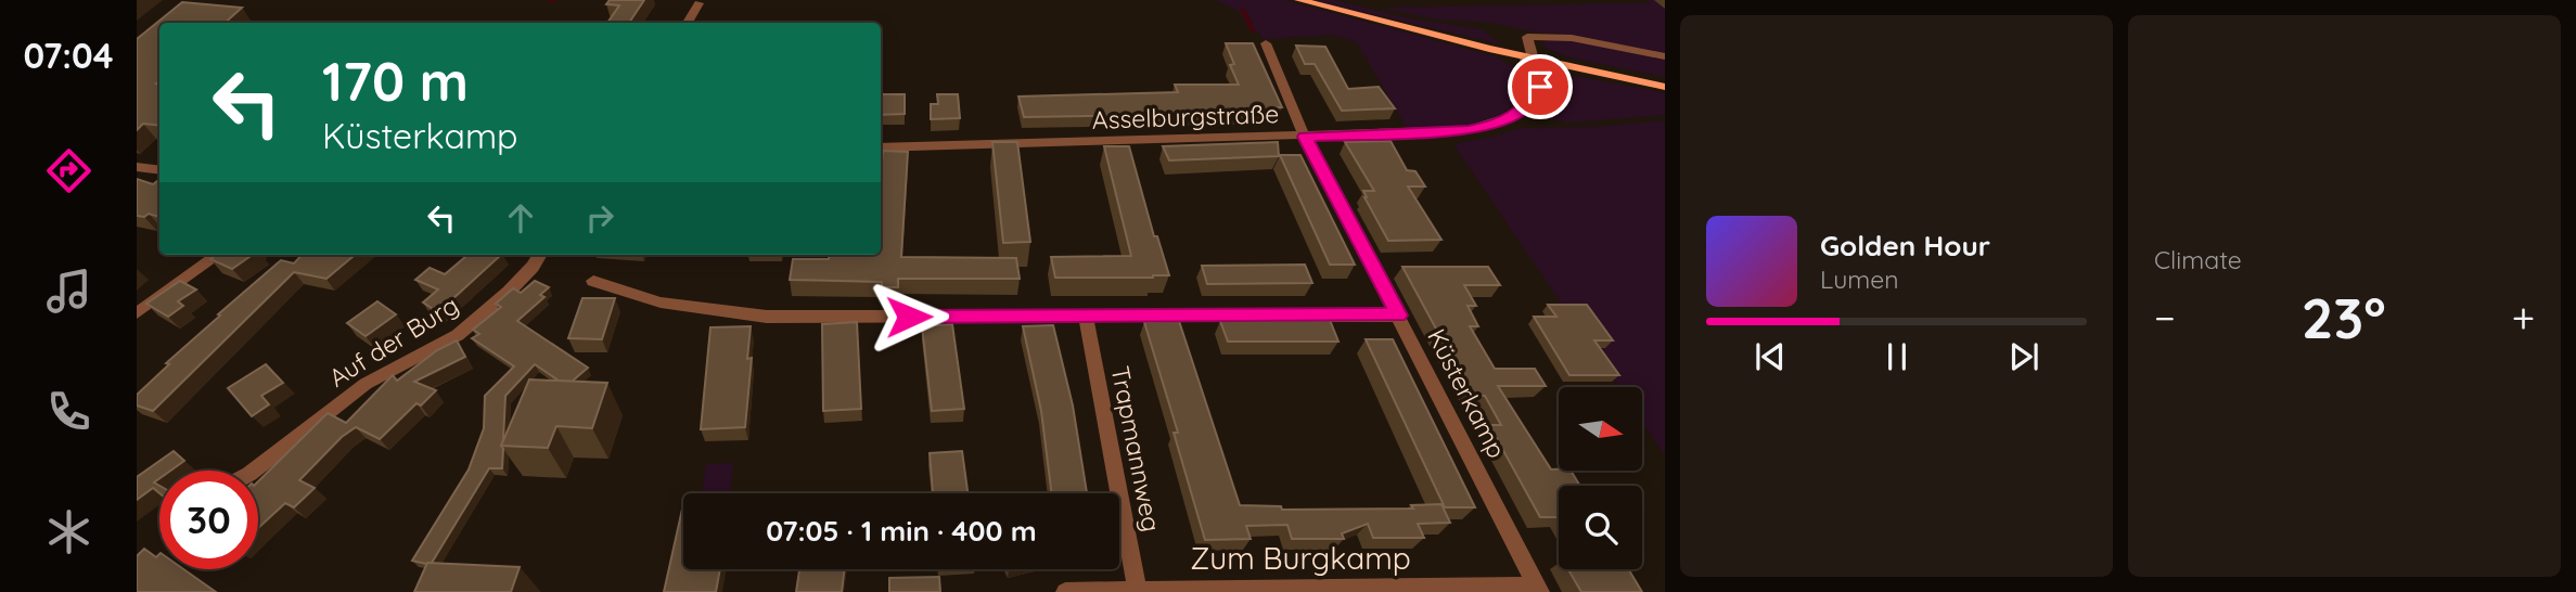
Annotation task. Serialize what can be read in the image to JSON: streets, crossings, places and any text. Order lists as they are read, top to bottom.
{
  "streets": {
    "street": [
      "Asselburgstraße",
      "Auf der Burg",
      "Küsterkamp",
      "Trapmannweg",
      "Zum Burgkamp"
    ]
  },
  "crossings": [
    ["Asselburgstraße", "Küsterkamp"],
    ["Küsterkamp", "Zum Burgkamp"],
    ["Trapmannweg", "Zum Burgkamp"]
  ],
  "north": "right",
  "page": {
    "tabs": "07:04",
    "tile": "Climate",
    "turn": ["170 m", "Küsterkamp"],
    "song": ["Golden Hour", "Lumen"],
    "heat": ["−", "23°", "+"],
    "limit": "30",
    "trip": "07:05 · 1 min · 400 m"
  }
}
